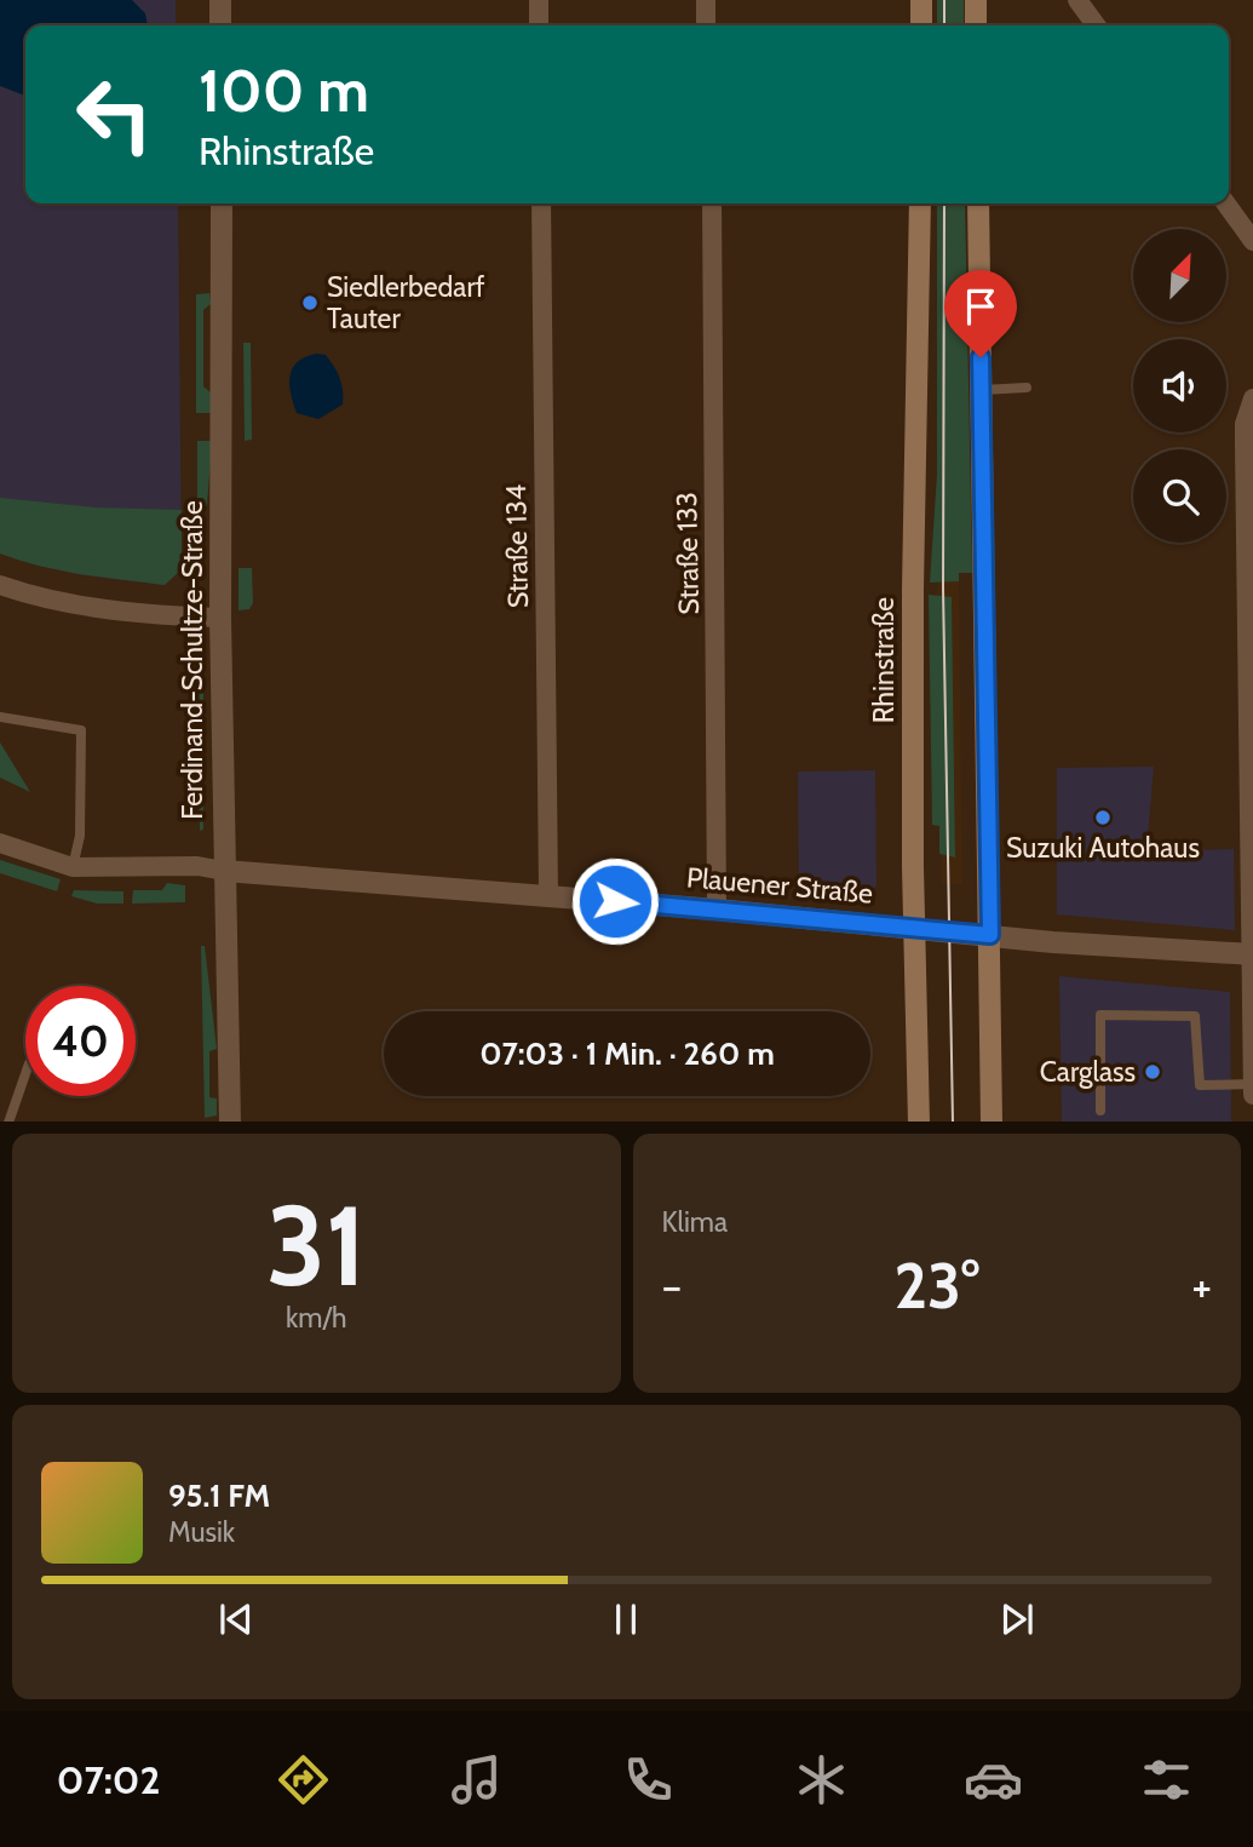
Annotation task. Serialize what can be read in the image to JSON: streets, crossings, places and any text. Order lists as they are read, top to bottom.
{
  "streets": {
    "main road": ["Rhinstraße"],
    "street": [
      "Straße 134",
      "Straße 133",
      "Ferdinand-Schultze-Straße",
      "Plauener Straße"
    ]
  },
  "crossings": [
    ["Straße 134", "Plauener Straße"],
    ["Straße 133", "Plauener Straße"],
    ["Ferdinand-Schultze-Straße", "Plauener Straße"],
    ["Rhinstraße", "Plauener Straße"]
  ],
  "places": ["Siedlerbedarf Tauter", "Suzuki Autohaus", "Carglass"],
  "north": "top right",
  "page": {
    "turn": ["100 m", "Rhinstraße"],
    "limit": "40",
    "trip": "07:03 · 1 Min. · 260 m",
    "tile": [
      ["31", "km/h"],
      "Klima"
    ],
    "heat": ["−", "23°", "+"],
    "song": ["95.1 FM", "Musik"],
    "tabs": "07:02"
  }
}
